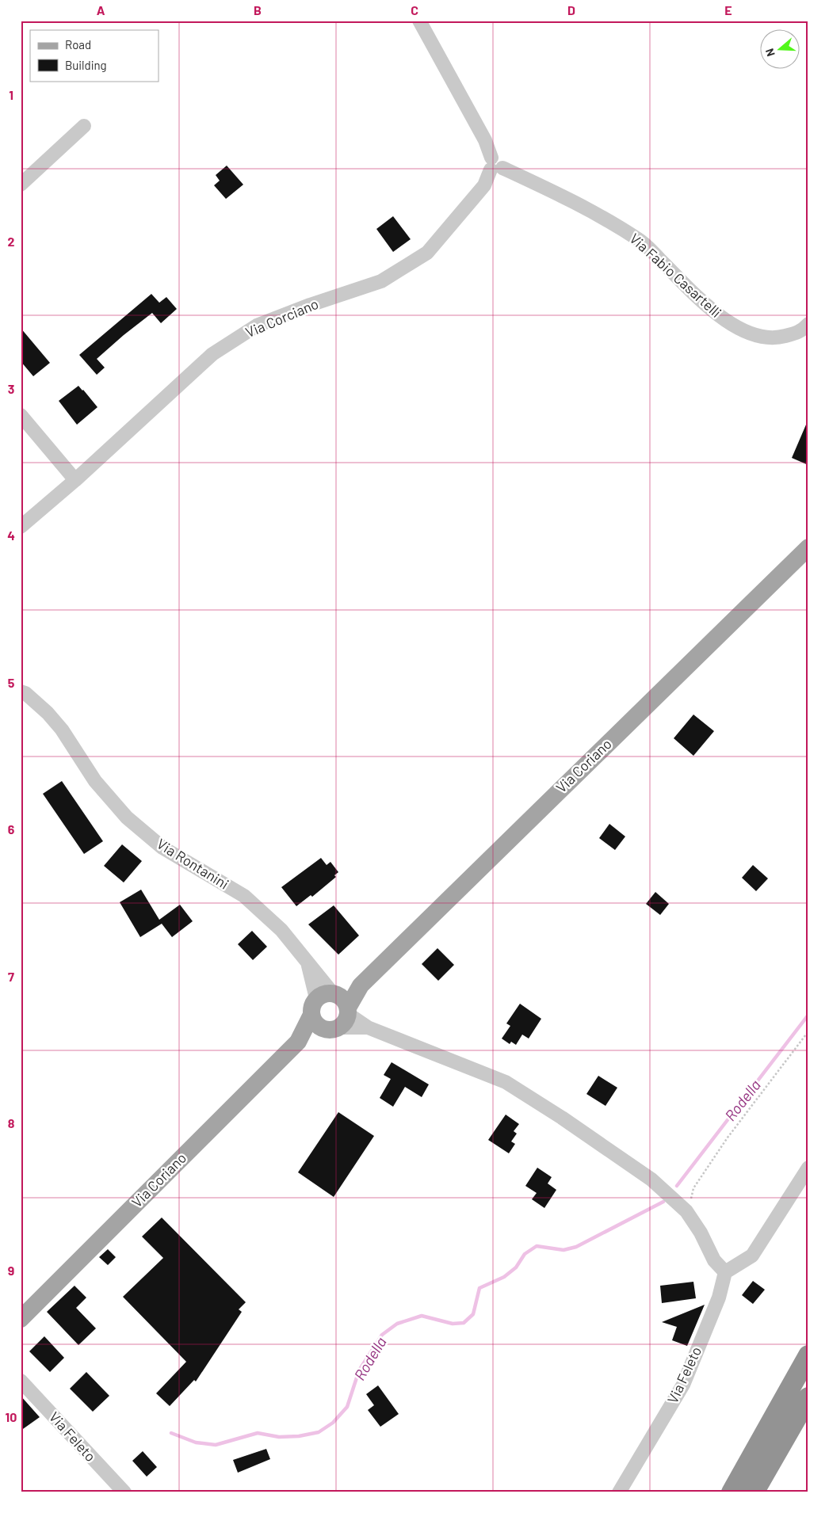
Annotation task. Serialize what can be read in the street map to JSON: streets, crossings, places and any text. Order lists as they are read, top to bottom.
{
  "streets": {
    "main road": ["Via Coriano"],
    "street": [
      "Via Fabio Casartelli",
      "Via Corciano",
      "Via Rontanini",
      "Via Feleto"
    ]
  },
  "crossings": [
    ["Via Fabio Casartelli", "Via Corciano"],
    ["Via Coriano", "Via Rontanini"],
    ["Via Rontanini", "Via Feleto"]
  ],
  "water": ["Rodella"],
  "legend": ["Road", "Building"],
  "north": "left",
  "grid": {
    "columns": [
      "A",
      "B",
      "C",
      "D",
      "E"
    ],
    "rows": [
      "1",
      "2",
      "3",
      "4",
      "5",
      "6",
      "7",
      "8",
      "9",
      "10"
    ]
  }
}
